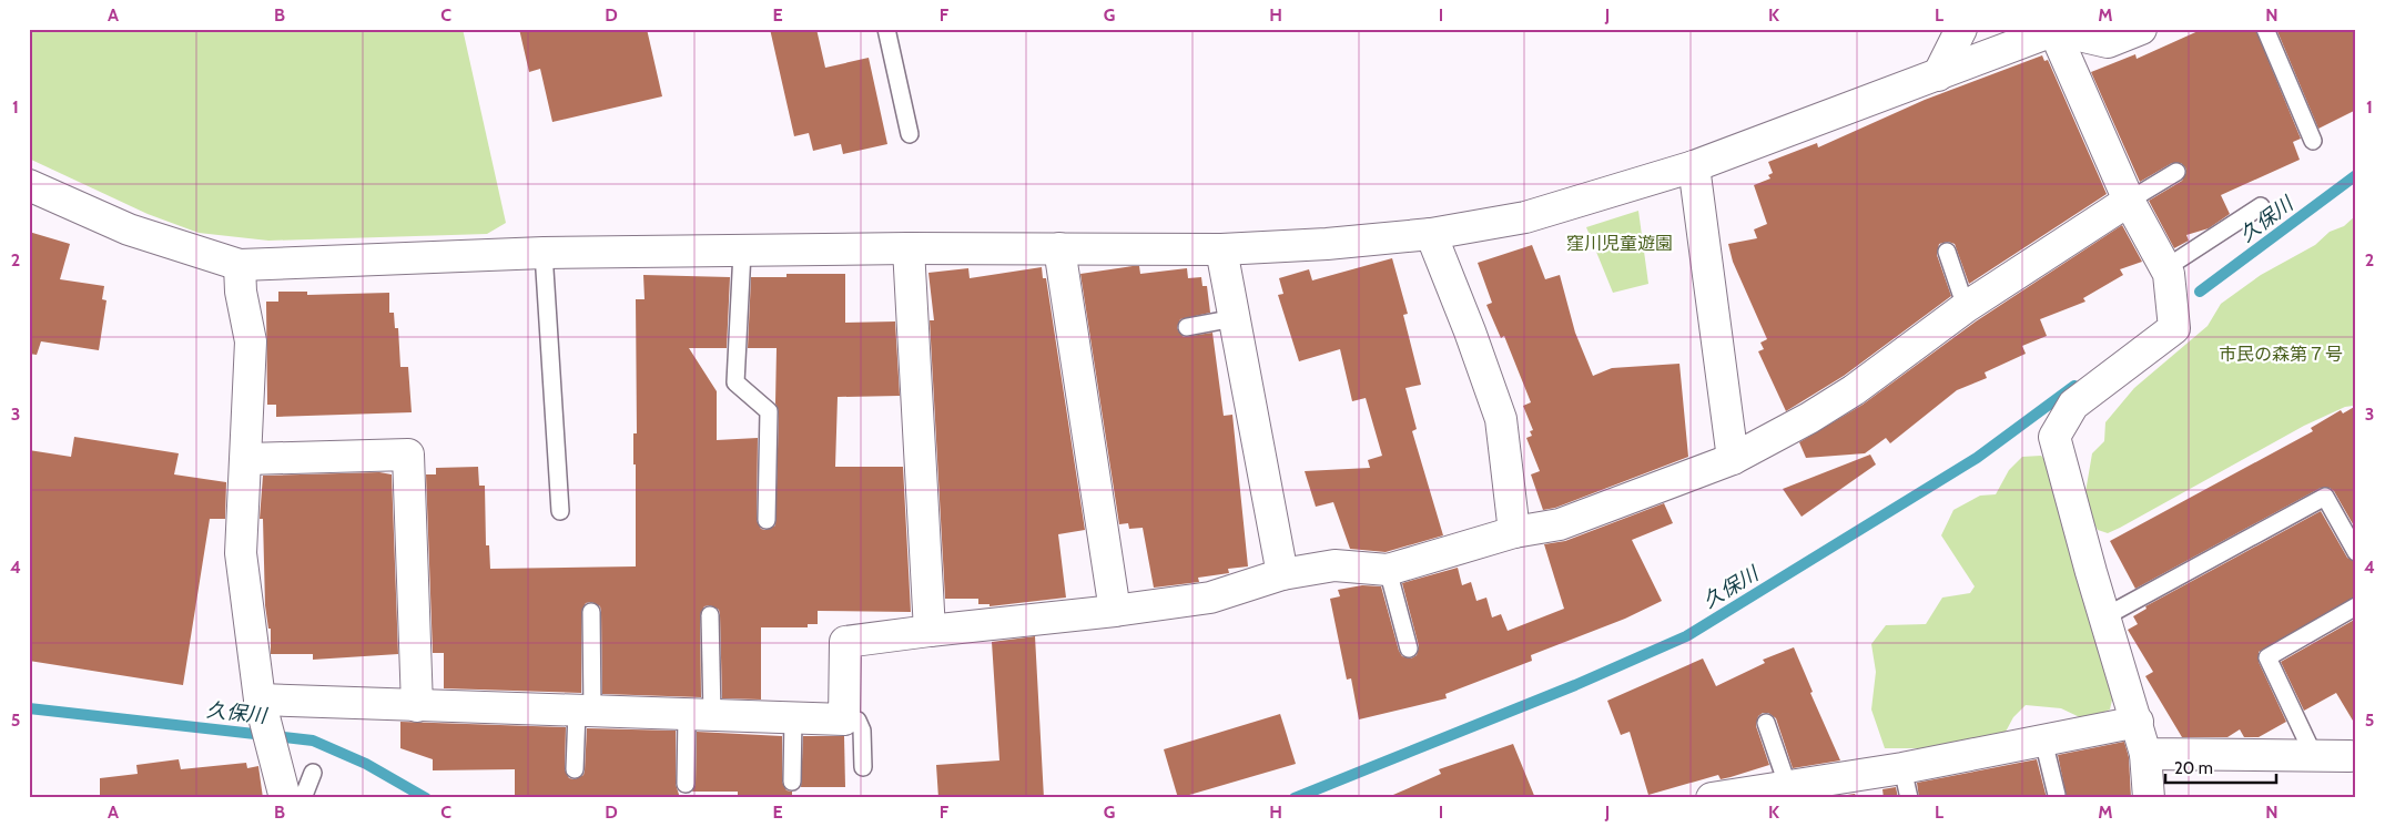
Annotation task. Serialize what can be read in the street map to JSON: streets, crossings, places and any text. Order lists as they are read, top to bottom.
{
  "water": ["久保川"],
  "parks": ["窪川児童遊園", "市民の森第７号"],
  "scale_bar": "20 m",
  "grid": {
    "columns": [
      "A",
      "B",
      "C",
      "D",
      "E",
      "F",
      "G",
      "H",
      "I",
      "J",
      "K",
      "L",
      "M",
      "N"
    ],
    "rows": [
      "1",
      "2",
      "3",
      "4",
      "5"
    ]
  }
}
